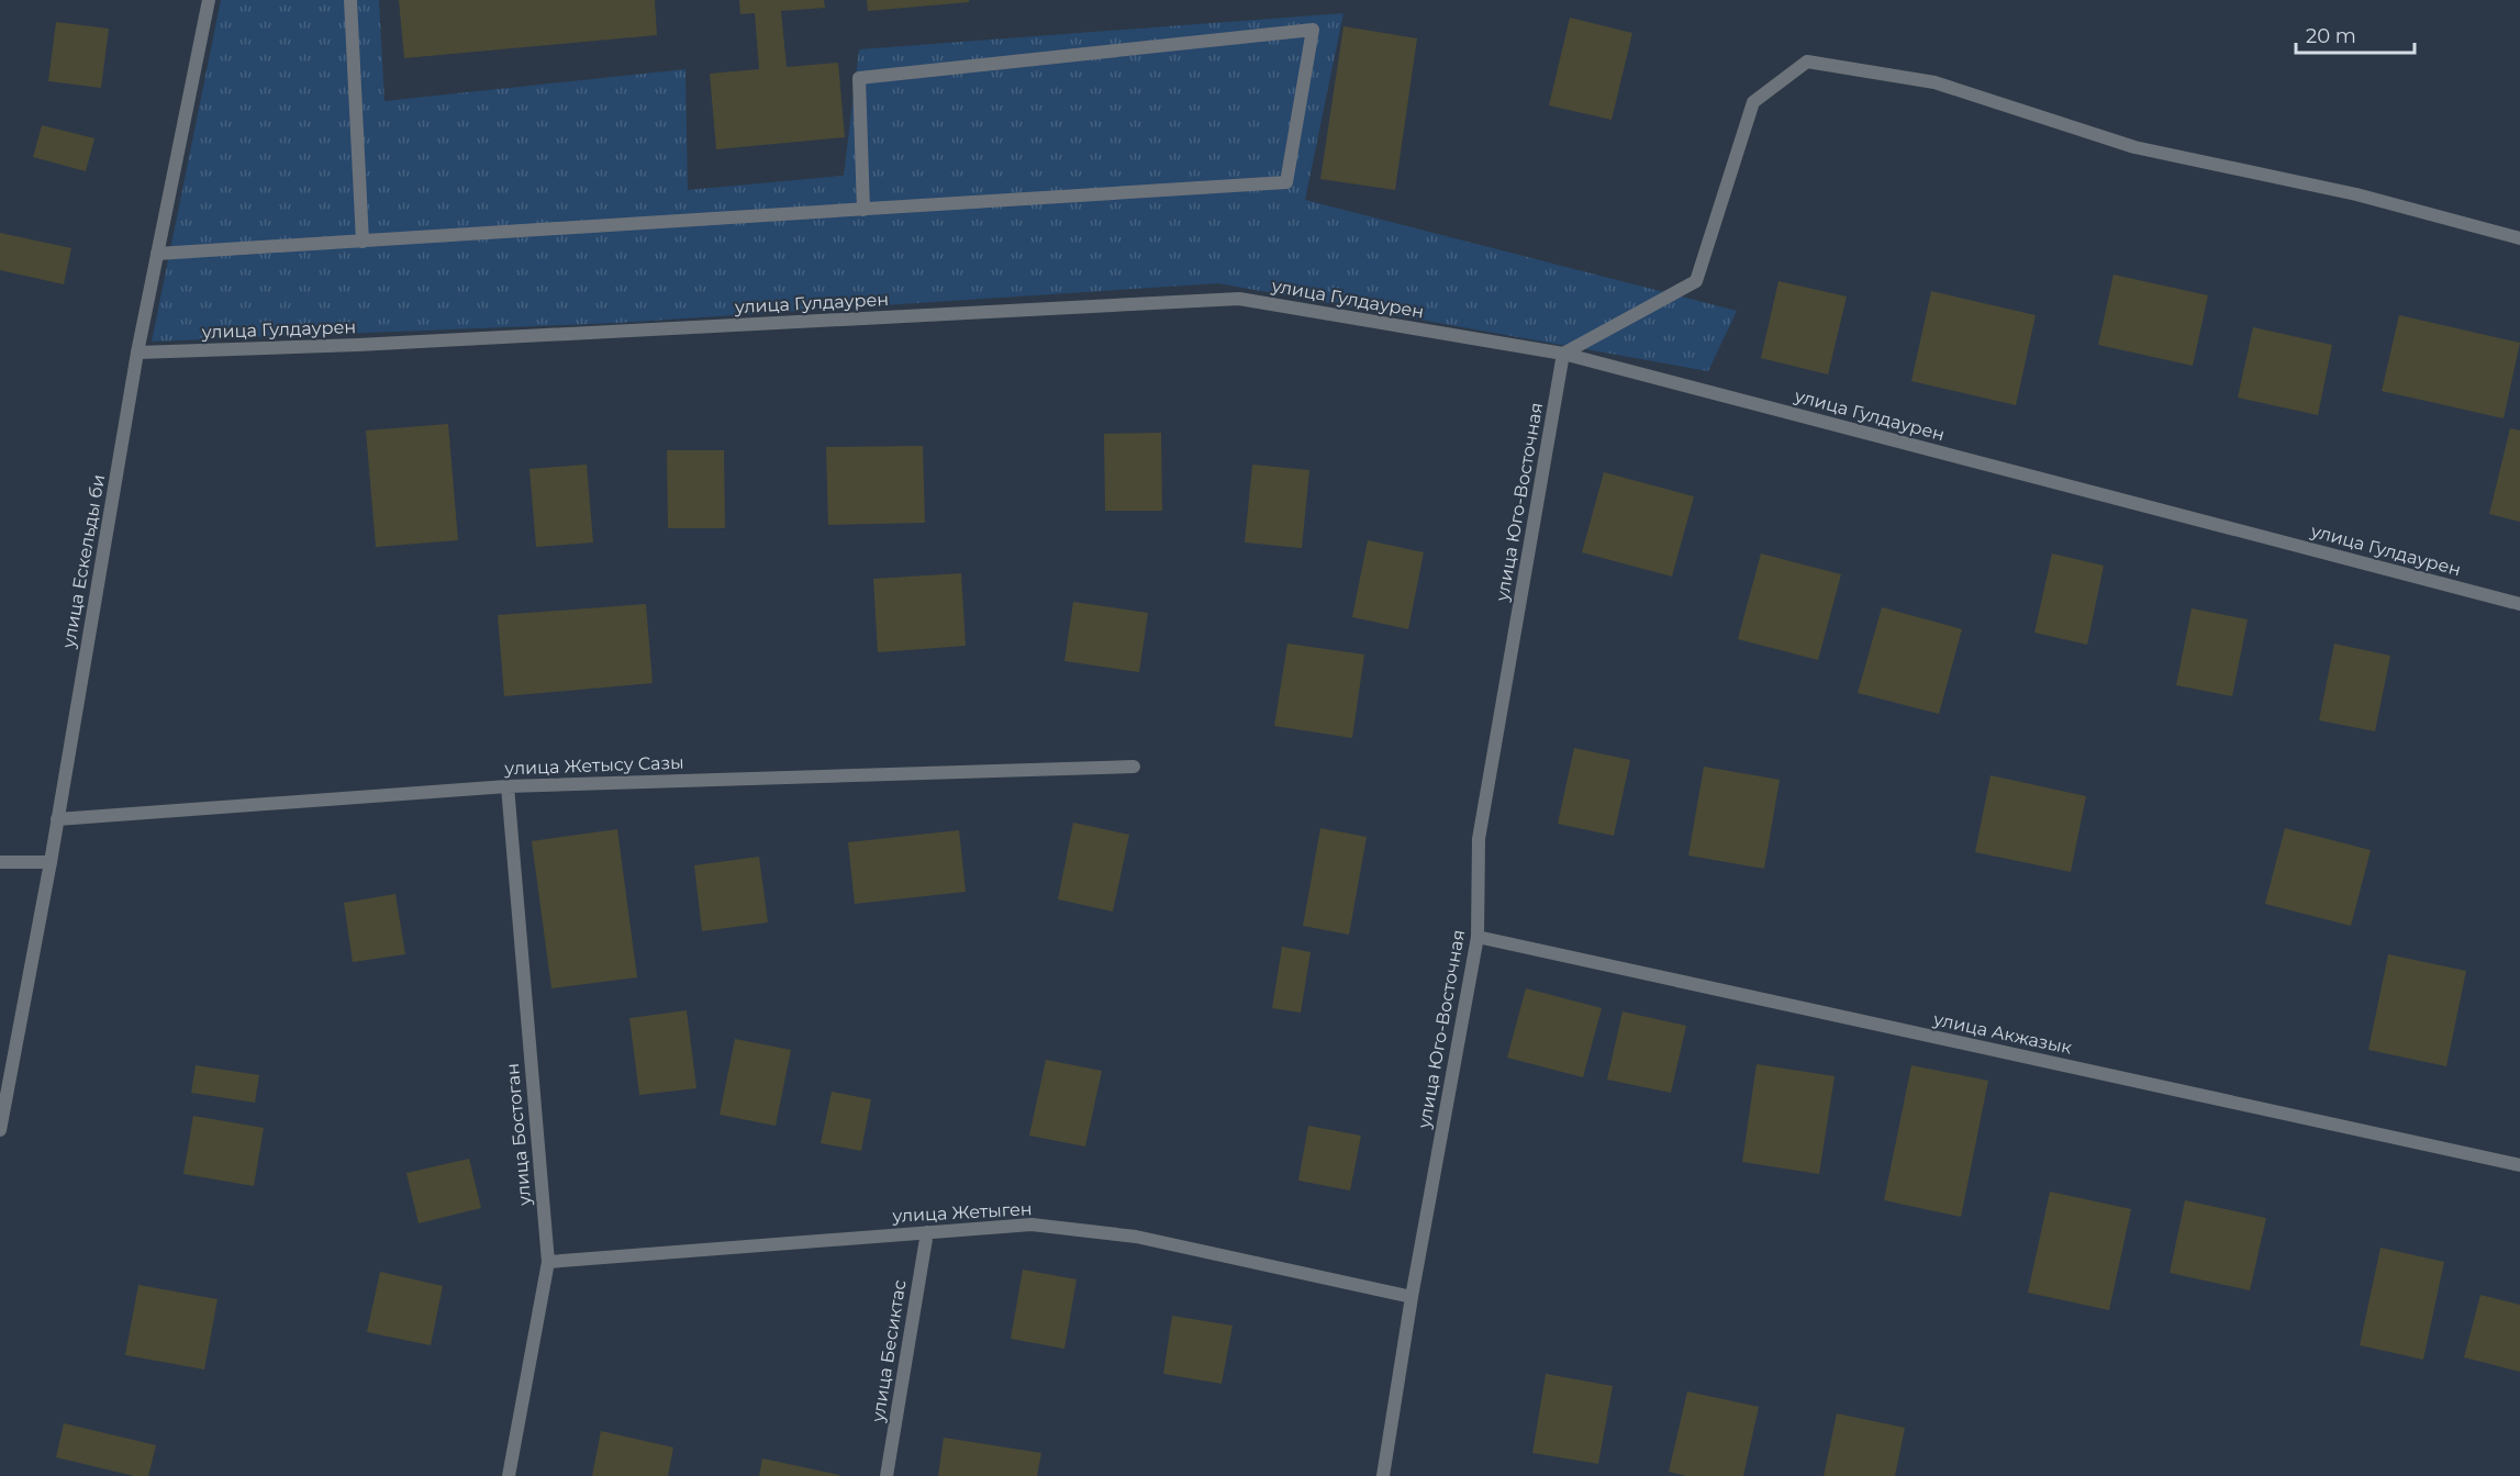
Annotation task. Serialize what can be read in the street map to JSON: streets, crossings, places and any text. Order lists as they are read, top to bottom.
{
  "streets": {
    "street": [
      "улица Гулдаурен",
      "улица Юго-Восточная",
      "улица Ескельды би",
      "улица Жетысу Сазы",
      "улица Акжазык",
      "улица Бостоган",
      "улица Жетыген",
      "улица Бесиктас"
    ]
  },
  "crossings": [
    ["улица Гулдаурен", "улица Юго-Восточная"],
    ["улица Гулдаурен", "улица Ескельды би"],
    ["улица Юго-Восточная", "улица Акжазык"],
    ["улица Юго-Восточная", "улица Жетыген"],
    ["улица Ескельды би", "улица Жетысу Сазы"],
    ["улица Жетысу Сазы", "улица Бостоган"],
    ["улица Бостоган", "улица Жетыген"],
    ["улица Жетыген", "улица Бесиктас"]
  ],
  "scale_bar": "20 m"
}
